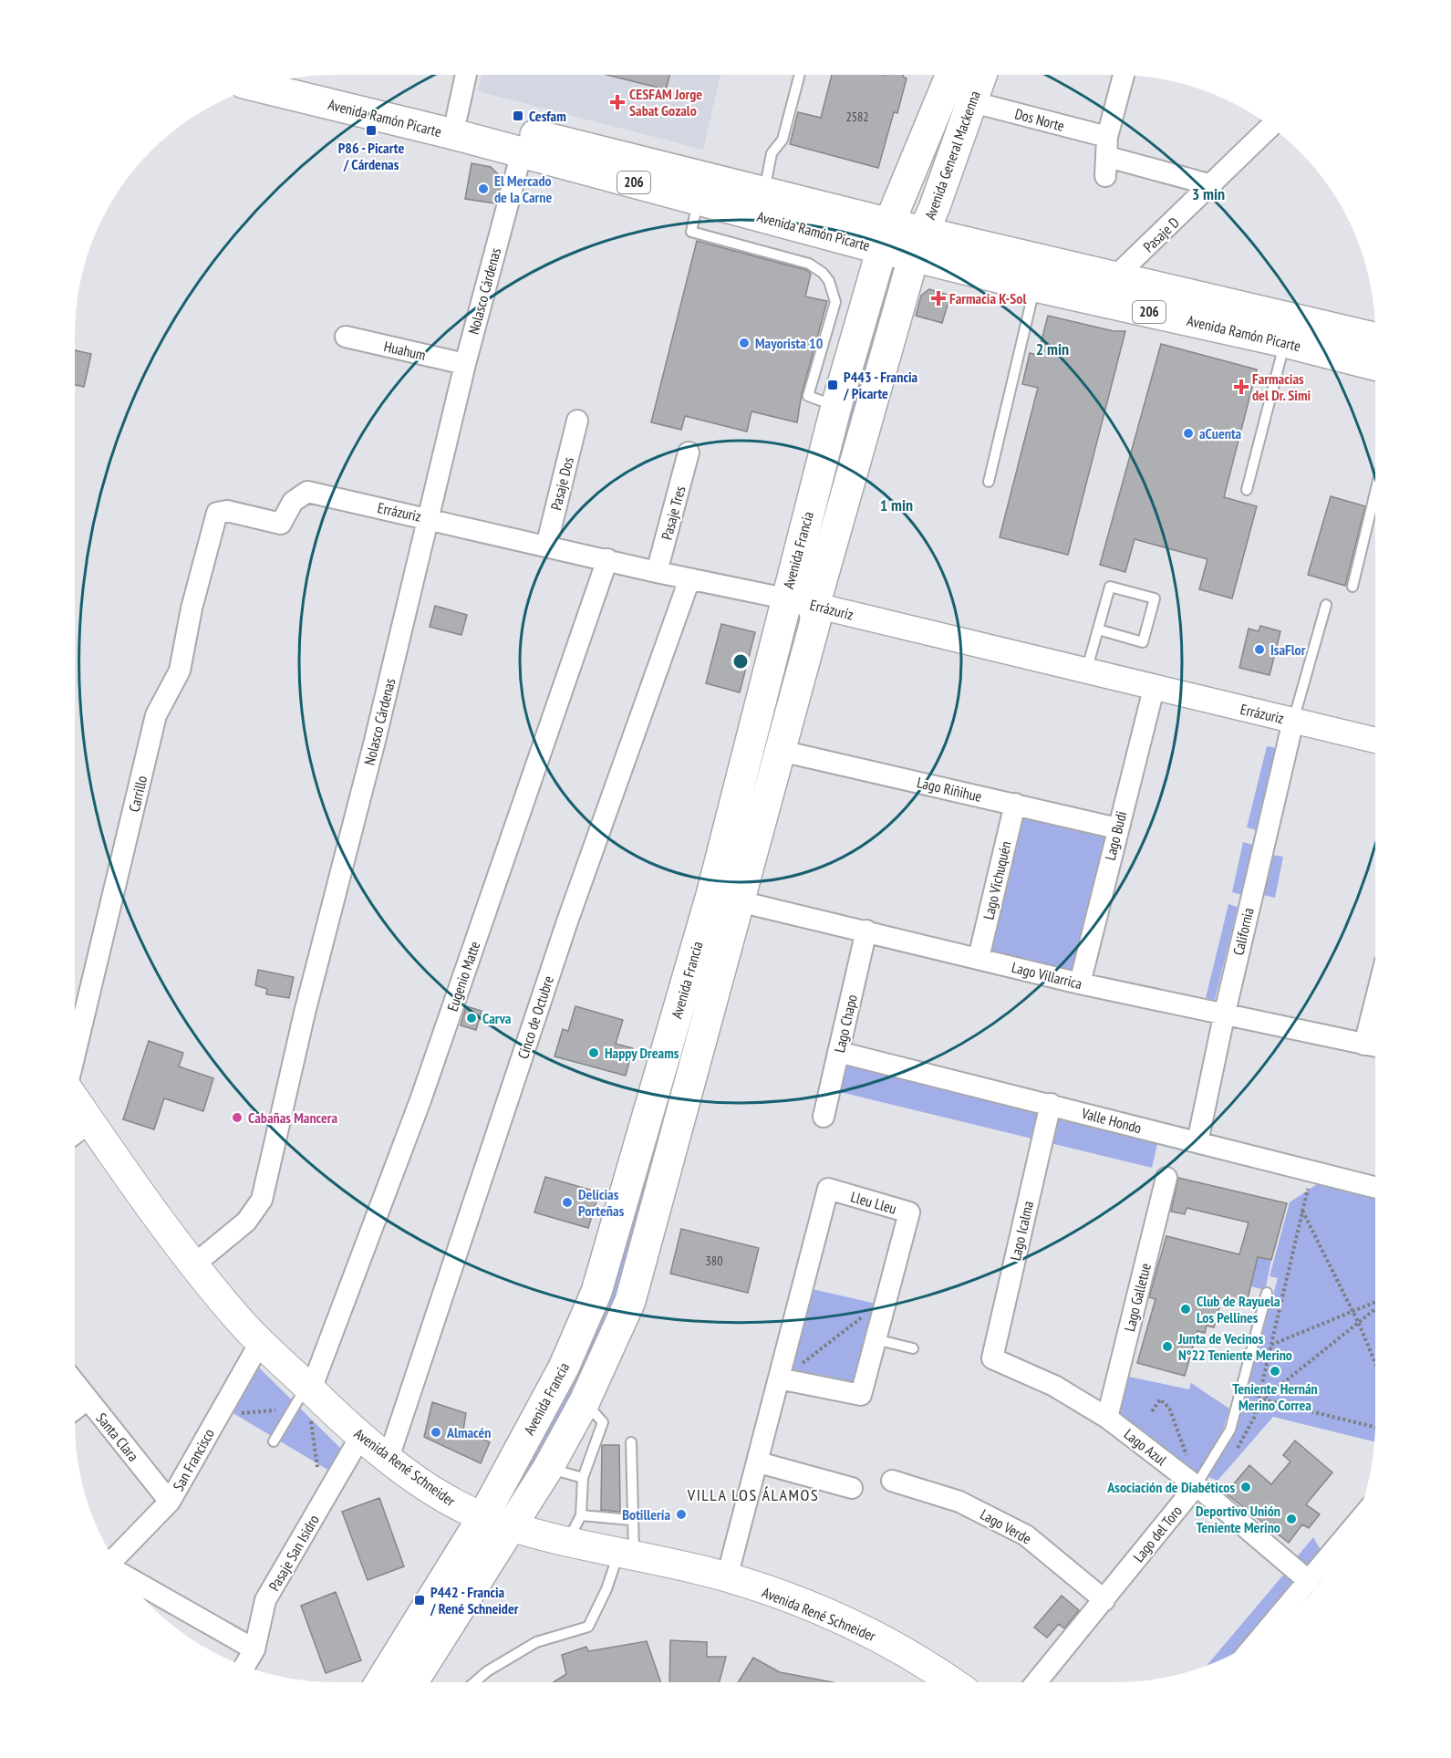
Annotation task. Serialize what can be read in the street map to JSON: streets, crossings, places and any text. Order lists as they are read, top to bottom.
{
  "streets": {
    "main road": [
      "Avenida Ramón Picarte",
      "Avenida General Mackenna",
      "206",
      "Avenida Francia",
      "Avenida René Schneider"
    ],
    "street": [
      "Dos Norte",
      "Pasaje D",
      "Nolasco Cárdenas",
      "Huahum",
      "Pasaje Dos",
      "Errázuriz",
      "Pasaje Tres",
      "Lago Riñihue",
      "Carrillo",
      "Lago Budi",
      "Lago Vichuquén",
      "California",
      "Lago Villarrica",
      "Eugenio Matte",
      "Cinco de Octubre",
      "Lago Chapo",
      "Valle Hondo",
      "Lleu Lleu",
      "Lago Icalma",
      "Lago Galletue",
      "Santa Clara",
      "Lago Azul",
      "San Francisco",
      "Lago Verde",
      "Lago del Toro",
      "Pasaje San Isidro"
    ]
  },
  "crossings": [
    ["Avenida Ramón Picarte", "Avenida General Mackenna"],
    ["Avenida Ramón Picarte", "Pasaje D"],
    ["Avenida Ramón Picarte", "Nolasco Cárdenas"],
    ["Avenida Ramón Picarte", "Avenida Francia"],
    ["Dos Norte", "Avenida General Mackenna"],
    ["Dos Norte", "Pasaje D"],
    ["Avenida General Mackenna", "Avenida Francia"],
    ["Nolasco Cárdenas", "Huahum"],
    ["Nolasco Cárdenas", "Errázuriz"],
    ["Nolasco Cárdenas", "Avenida René Schneider"],
    ["Pasaje Dos", "Errázuriz"],
    ["Errázuriz", "Pasaje Tres"],
    ["Errázuriz", "Avenida Francia"],
    ["Errázuriz", "Carrillo"],
    ["Errázuriz", "Lago Budi"],
    ["Errázuriz", "California"],
    ["Errázuriz", "Eugenio Matte"],
    ["Errázuriz", "Cinco de Octubre"],
    ["Avenida Francia", "Lago Riñihue"],
    ["Avenida Francia", "Lago Villarrica"],
    ["Avenida Francia", "Avenida René Schneider"],
    ["Lago Riñihue", "Lago Budi"],
    ["Lago Riñihue", "Lago Vichuquén"],
    ["Lago Budi", "Lago Villarrica"],
    ["Lago Vichuquén", "Lago Villarrica"],
    ["California", "Lago Villarrica"],
    ["California", "Valle Hondo"],
    ["Lago Villarrica", "Lago Chapo"],
    ["Eugenio Matte", "Avenida René Schneider"],
    ["Cinco de Octubre", "Avenida René Schneider"],
    ["Lago Chapo", "Valle Hondo"],
    ["Valle Hondo", "Lago Icalma"],
    ["Lleu Lleu", "Avenida René Schneider"],
    ["Lago Icalma", "Lago Azul"],
    ["Lago Galletue", "Lago Azul"],
    ["Santa Clara", "San Francisco"],
    ["Lago Azul", "Lago del Toro"],
    ["San Francisco", "Avenida René Schneider"],
    ["Avenida René Schneider", "Pasaje San Isidro"],
    ["Lago Verde", "Lago del Toro"]
  ],
  "districts": ["VILLA LOS ÁLAMOS"],
  "places": {
    "health": ["CESFAM Jorge Sabat Gozalo", "Farmacia K-Sol", "Farmacias del Dr. Simi"],
    "transit": [
      "Cesfam",
      "P86 - Picarte / Cárdenas",
      "P443 - Francia / Picarte",
      "P442 - Francia / René Schneider"
    ],
    "other": [
      "El Mercado de la Carne",
      "Mayorista 10",
      "aCuenta",
      "IsaFlor",
      "Carva",
      "Happy Dreams",
      "Cabañas Mancera",
      "Delícias Porteñas",
      "Club de Rayuela Los Pellines",
      "Junta de Vecinos N°22 Teniente Merino",
      "Teniente Hernán Merino Correa",
      "Almacén",
      "Asociación de Diabéticos",
      "Botillería",
      "Deportivo Unión Teniente Merino"
    ]
  },
  "house_numbers": ["2582", "380"],
  "rings": ["3 min", "2 min", "1 min"]
}
